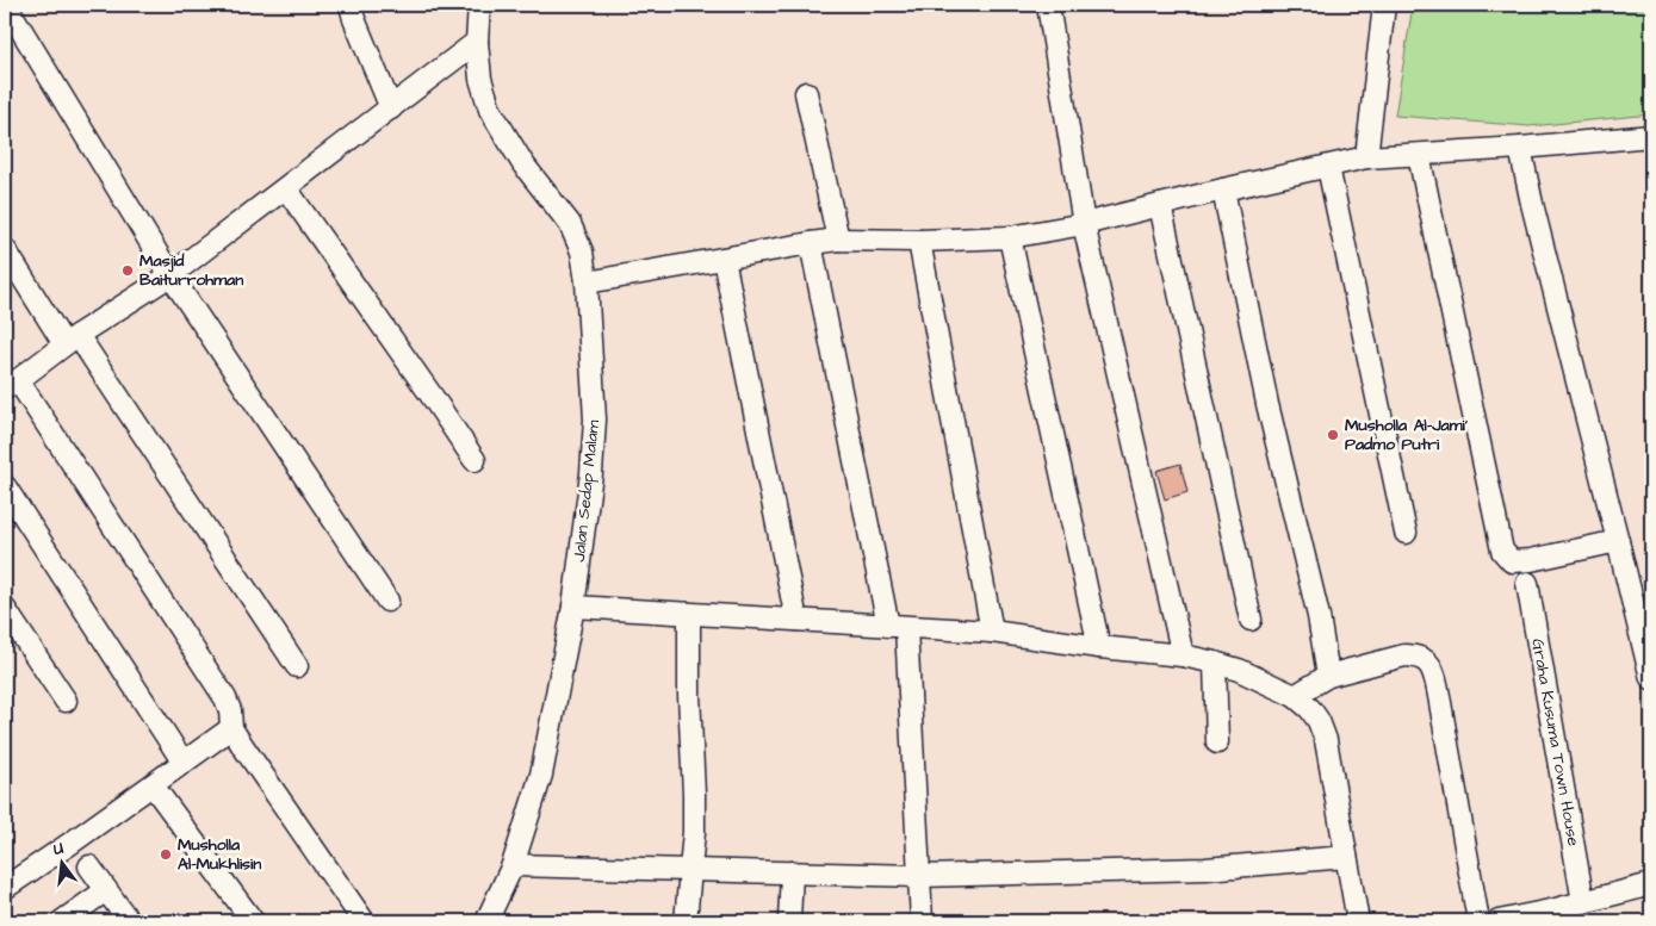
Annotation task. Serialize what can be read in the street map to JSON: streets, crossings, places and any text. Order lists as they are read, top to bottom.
{
  "streets": {
    "street": ["Jalan Sedap Malam", "Graha Kusuma Town House"]
  },
  "places": ["Masjid Baiturrohman", "Musholla Al-Jami' Padmo Putri", "Musholla Al-Mukhlisin"],
  "north": "top"
}
